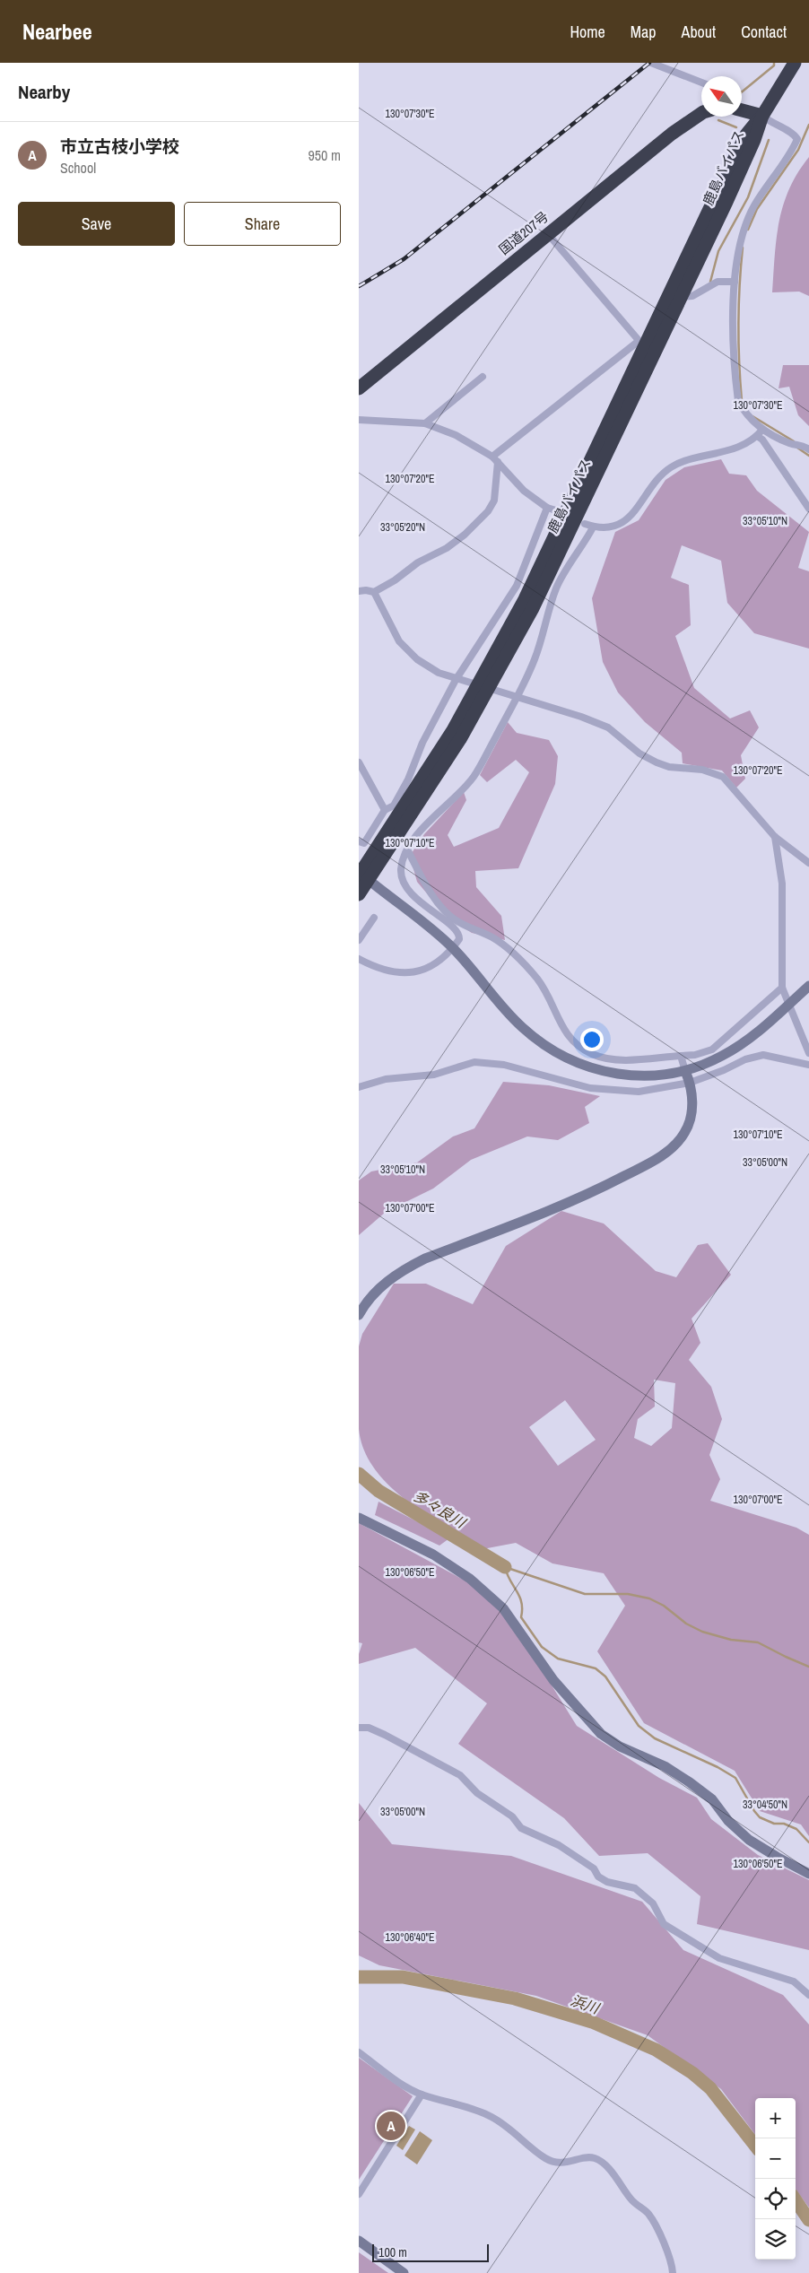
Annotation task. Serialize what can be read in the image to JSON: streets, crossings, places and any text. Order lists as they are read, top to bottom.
{
  "streets": {
    "highway": ["鹿島バイパス", "国道207号"]
  },
  "water": ["多々良川", "浜川"],
  "scale_bar": "100 m",
  "north": "top left",
  "page": {
    "header": "Nearbee",
    "nav": [
      "Home",
      "Map",
      "About",
      "Contact"
    ],
    "heading": "Nearby",
    "list": [
      {
        "mark": "A",
        "name": "市立古枝小学校",
        "note": "School",
        "value": "950 m"
      }
    ],
    "buttons": ["Save", "Share"],
    "map_buttons": ["+", "−"],
    "pins": "A",
    "scale": "100 m"
  },
  "coordinates": [
    "130°07'30\"E",
    "130°07'20\"E",
    "33°05'10\"N",
    "33°05'20\"N",
    "130°07'10\"E",
    "33°05'00\"N",
    "130°07'00\"E",
    "130°06'50\"E",
    "33°04'50\"N",
    "130°06'40\"E"
  ]
}
